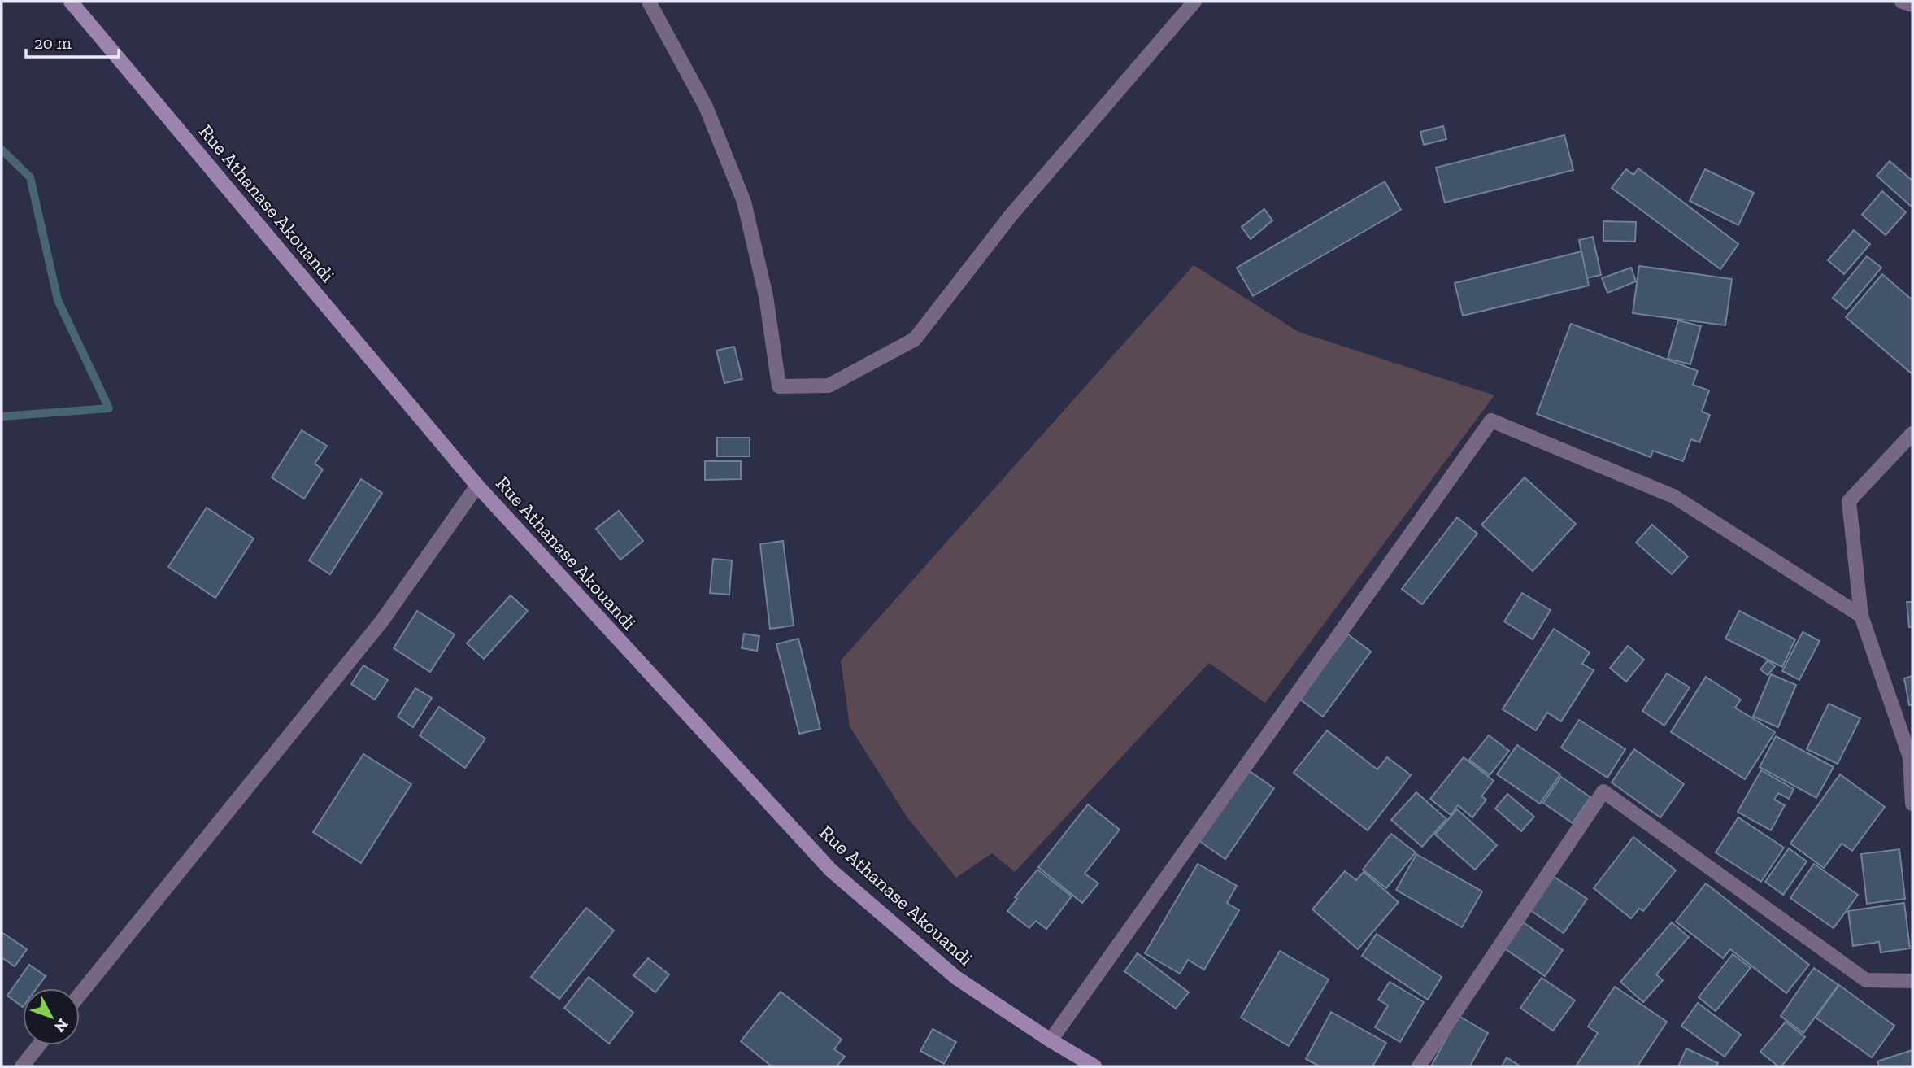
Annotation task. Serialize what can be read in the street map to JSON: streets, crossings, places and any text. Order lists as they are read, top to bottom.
{
  "streets": {
    "street": ["Rue Athanase Akouandi"]
  },
  "scale_bar": "20 m",
  "north": "bottom right"
}
